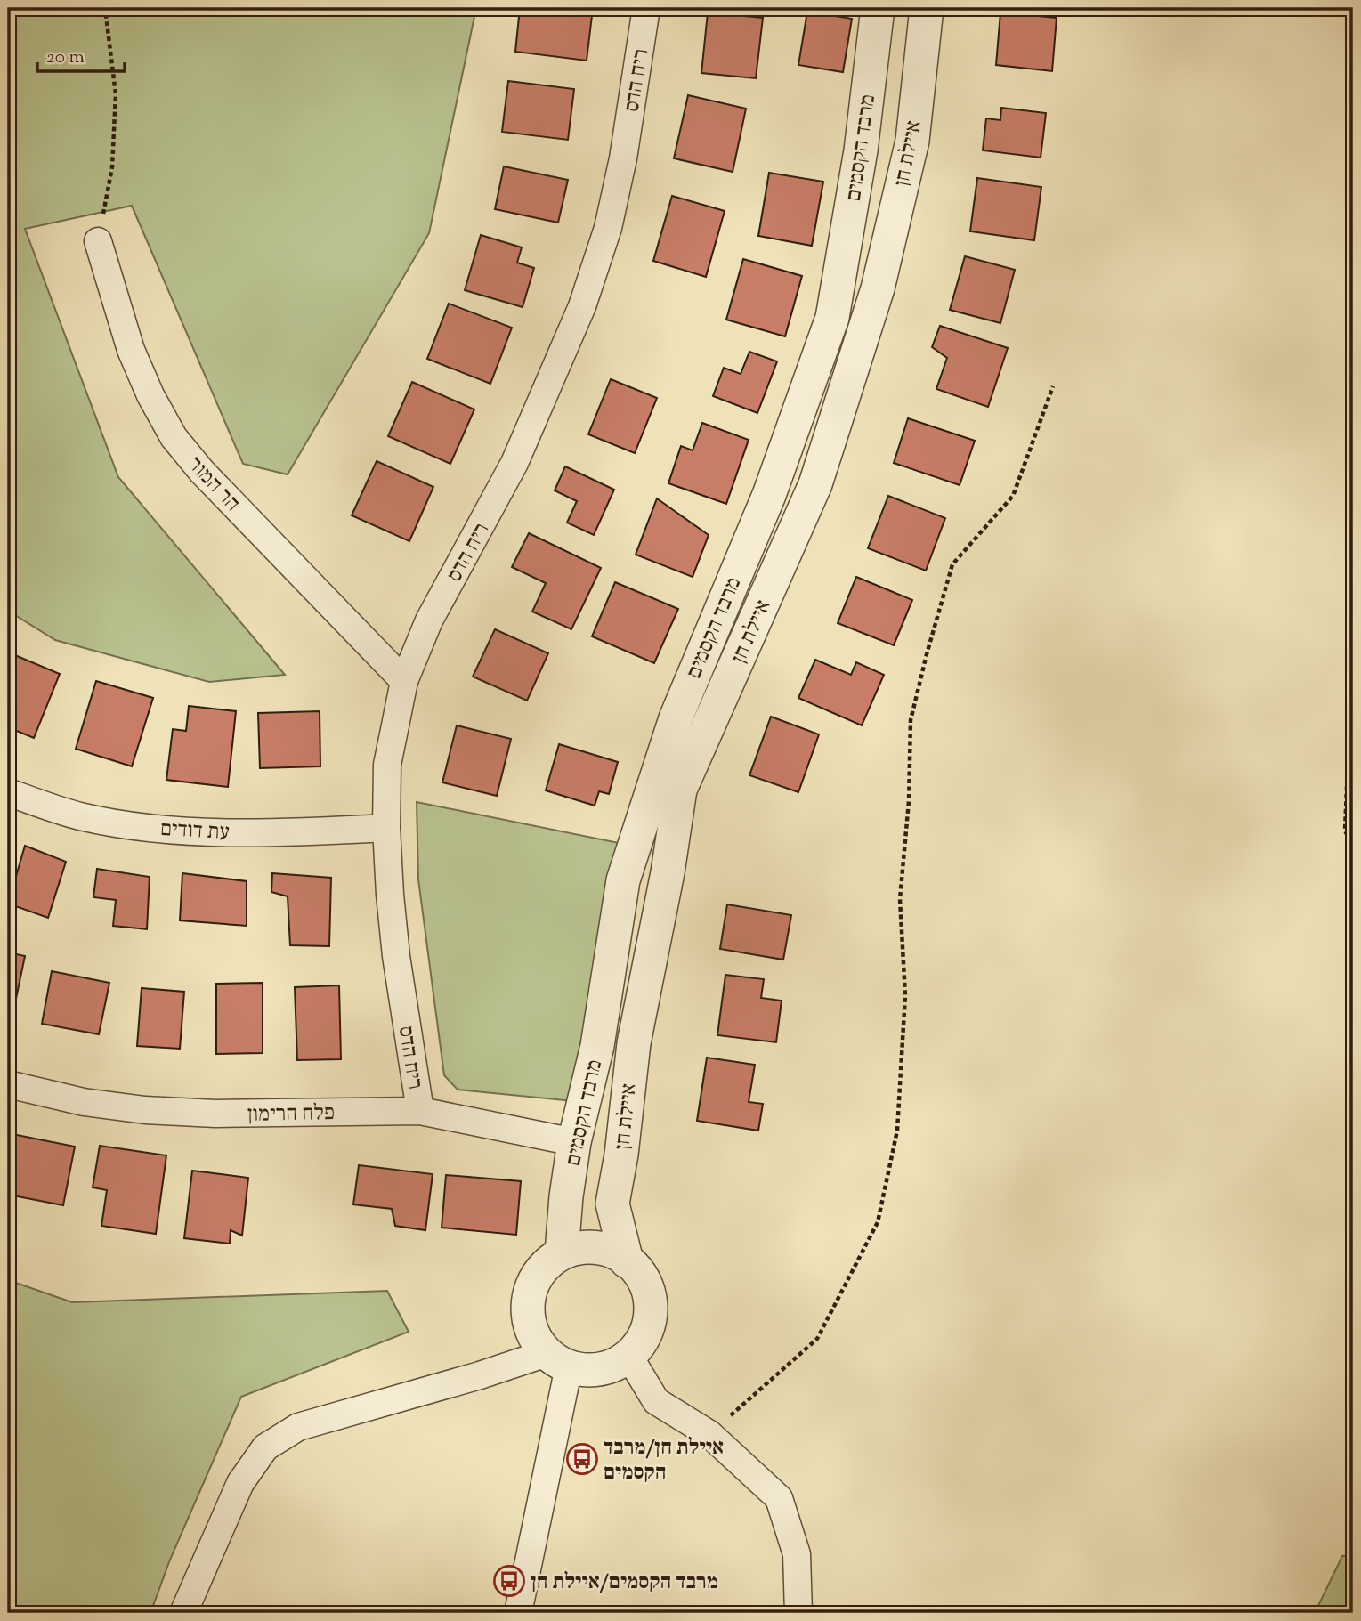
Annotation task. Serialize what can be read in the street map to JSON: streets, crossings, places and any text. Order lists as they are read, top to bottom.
{
  "streets": {
    "street": [
      "ריח הדס",
      "מרבד הקסמים",
      "איילת חן",
      "הר המור",
      "עת דודים",
      "פלח הרימון"
    ]
  },
  "crossings": [
    ["ריח הדס", "הר המור"],
    ["ריח הדס", "עת דודים"],
    ["ריח הדס", "פלח הרימון"],
    ["מרבד הקסמים", "איילת חן"],
    ["מרבד הקסמים", "פלח הרימון"]
  ],
  "places": {
    "bus stop": ["איילת חן/מרבד הקסמים", "מרבד הקסמים/איילת חן"]
  },
  "scale_bar": "20 m"
}
